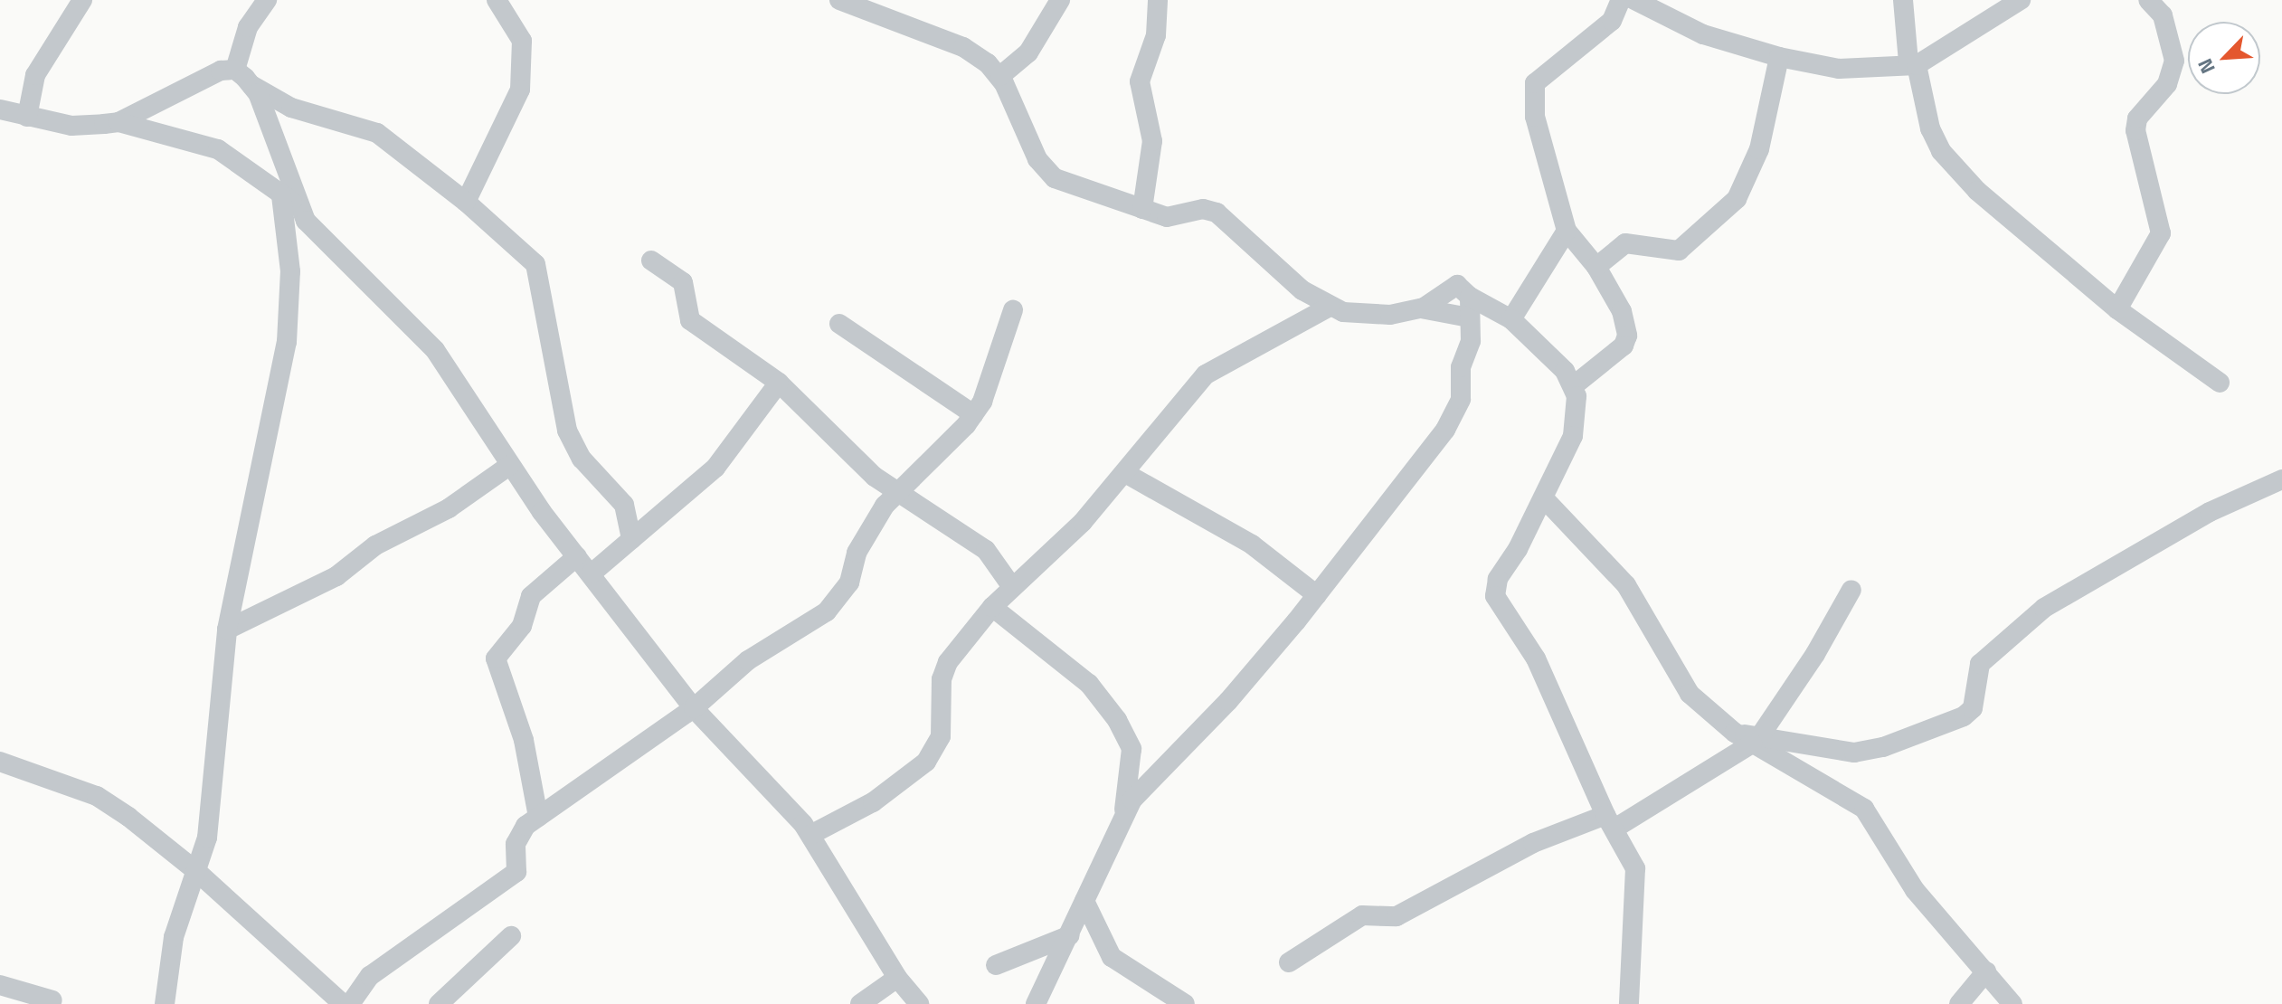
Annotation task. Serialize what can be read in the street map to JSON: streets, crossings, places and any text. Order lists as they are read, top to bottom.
{
  "north": "bottom left"
}
